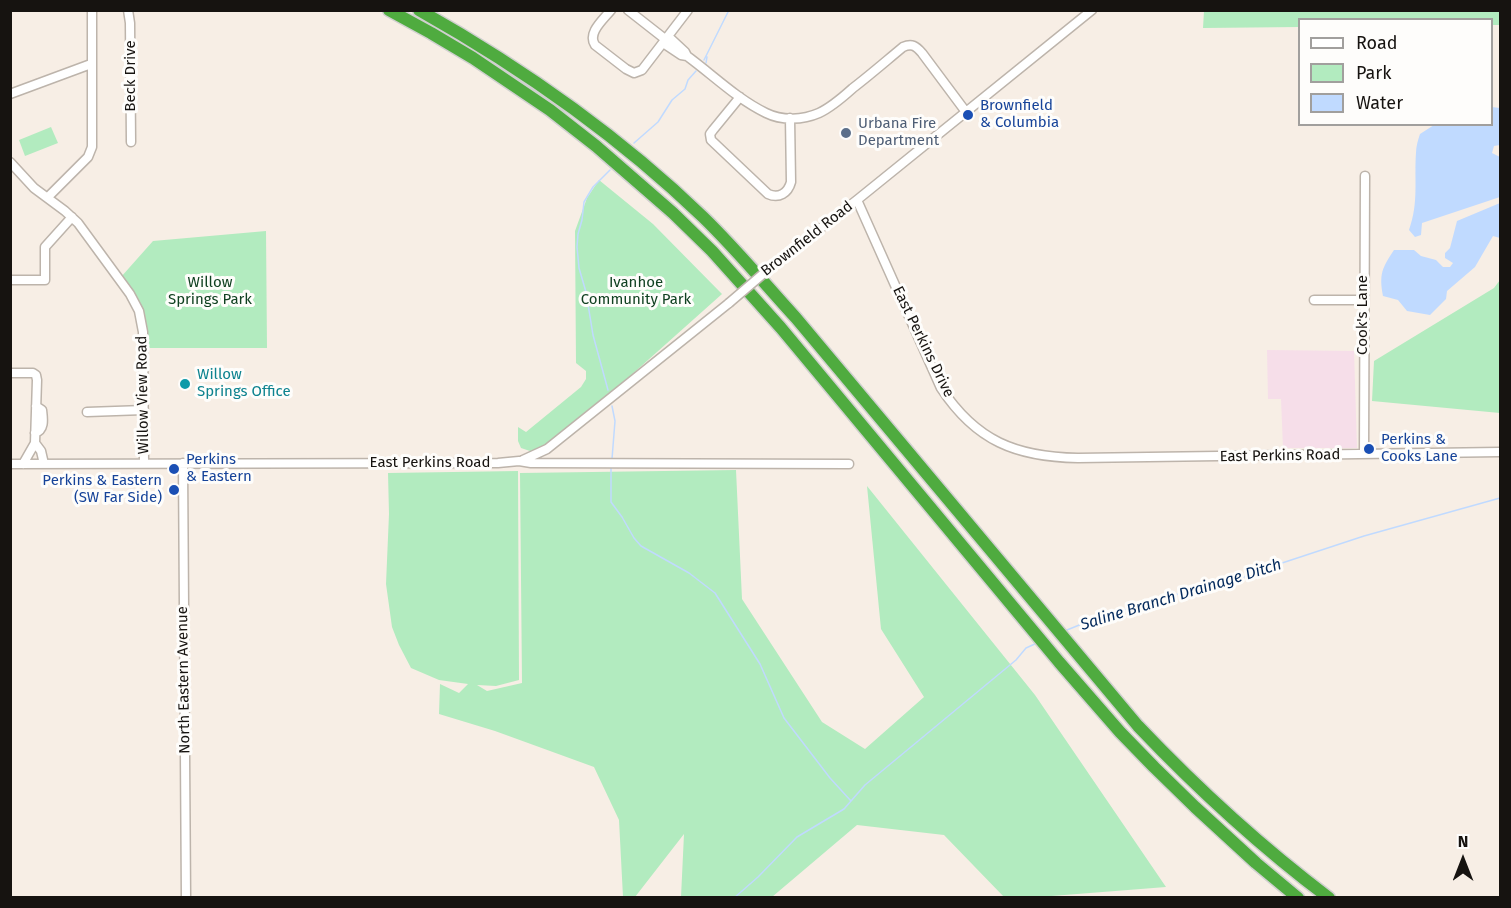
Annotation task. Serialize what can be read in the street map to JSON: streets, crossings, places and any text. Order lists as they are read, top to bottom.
{
  "streets": {
    "street": [
      "Beck Drive",
      "Brownfield Road",
      "Cook's Lane",
      "East Perkins Drive",
      "Willow View Road",
      "East Perkins Road",
      "North Eastern Avenue"
    ]
  },
  "crossings": [
    ["Brownfield Road", "East Perkins Drive"],
    ["Brownfield Road", "East Perkins Road"],
    ["Cook's Lane", "East Perkins Road"],
    ["East Perkins Drive", "East Perkins Road"],
    ["Willow View Road", "East Perkins Road"],
    ["East Perkins Road", "North Eastern Avenue"]
  ],
  "water": ["Saline Branch Drainage Ditch"],
  "parks": ["Willow Springs Park", "Ivanhoe Community Park"],
  "places": [
    "Brownfield & Columbia",
    "Urbana Fire Department",
    "Willow Springs Office",
    "Perkins & Cooks Lane",
    "Perkins & Eastern",
    "Perkins & Eastern (SW Far Side)"
  ],
  "legend": ["Road", "Park", "Water"],
  "north": "top"
}
